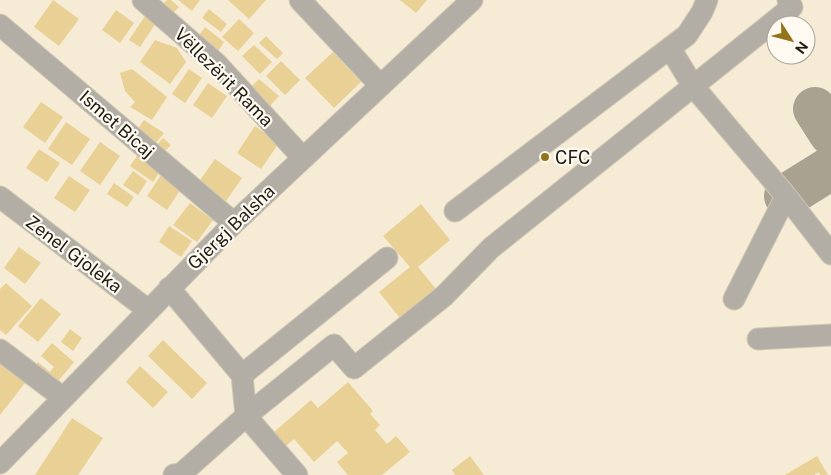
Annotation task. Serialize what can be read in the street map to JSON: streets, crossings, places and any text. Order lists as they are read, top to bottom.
{
  "streets": {
    "street": [
      "Vëllezërit Rama",
      "Ismet Bicaj",
      "Gjergj Balsha",
      "Zenel Gjoleka"
    ]
  },
  "crossings": [
    ["Vëllezërit Rama", "Gjergj Balsha"],
    ["Ismet Bicaj", "Gjergj Balsha"],
    ["Gjergj Balsha", "Zenel Gjoleka"]
  ],
  "places": ["CFC"],
  "north": "bottom right"
}
